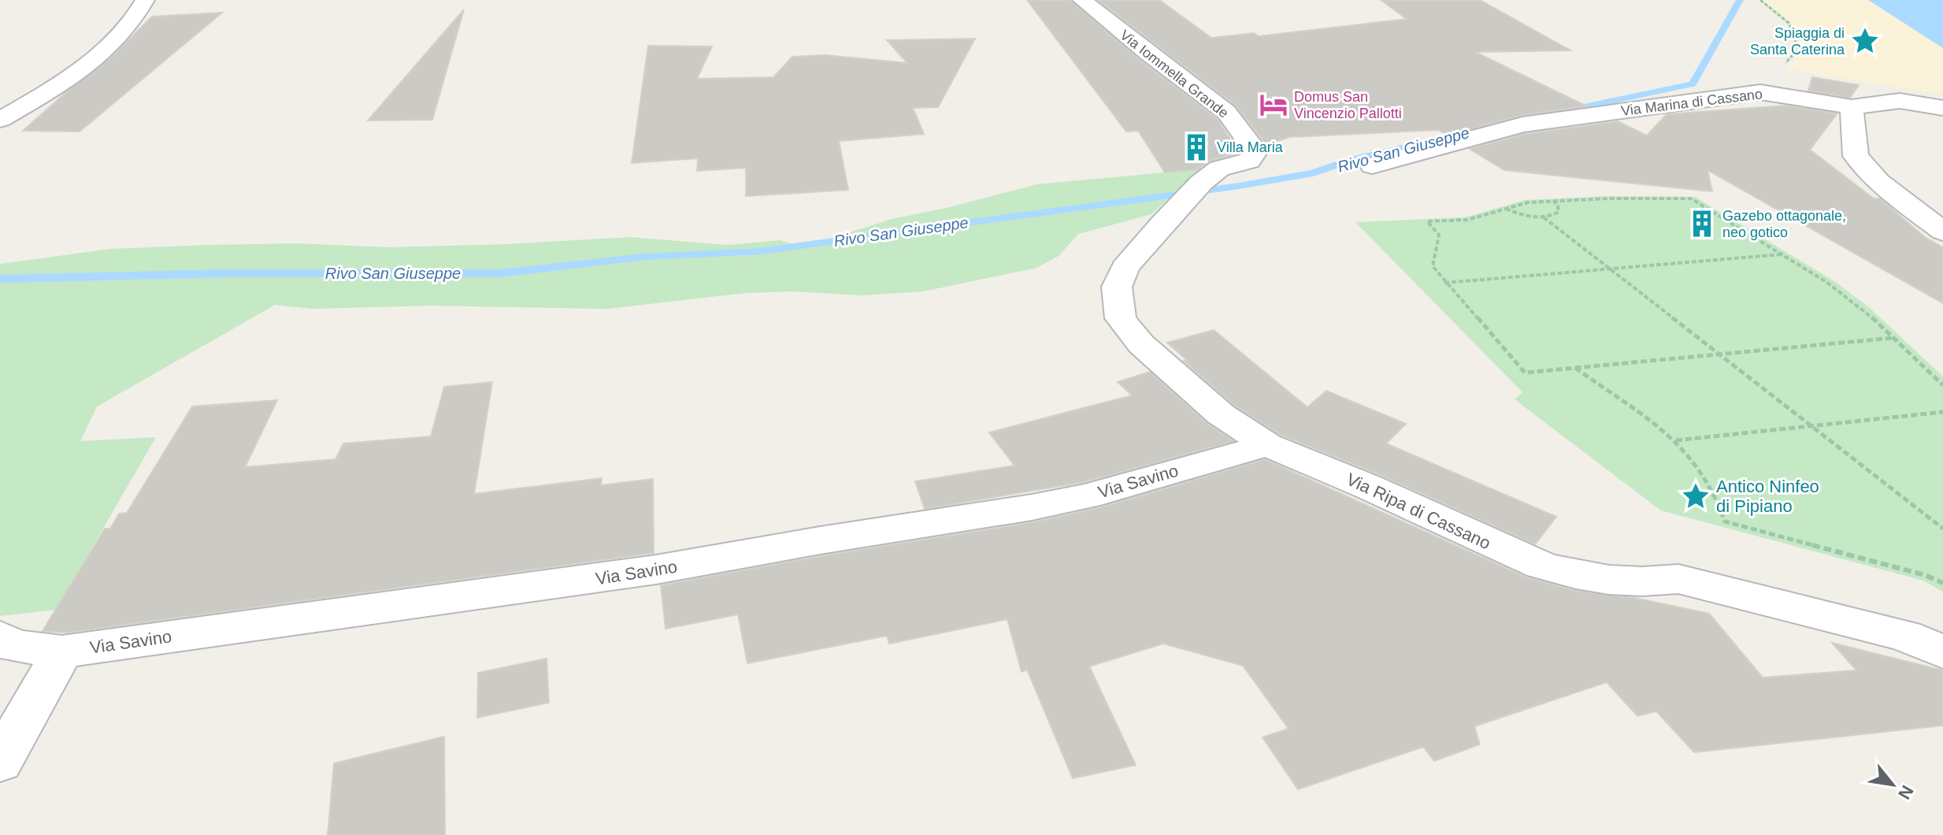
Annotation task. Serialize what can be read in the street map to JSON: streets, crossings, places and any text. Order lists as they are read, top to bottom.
{
  "streets": {
    "street": [
      "Via Iommella Grande",
      "Via Marina di Cassano",
      "Via Savino",
      "Via Ripa di Cassano"
    ]
  },
  "crossings": [
    ["Via Iommella Grande", "Via Ripa di Cassano"],
    ["Via Savino", "Via Ripa di Cassano"]
  ],
  "water": ["Rivo San Giuseppe"],
  "places": {
    "place": ["Spiaggia di Santa Caterina", "Antico Ninfeo di Pipiano"],
    "hotel": ["Domus San Vincenzio Pallotti"],
    "building": ["Villa Maria", "Gazebo ottagonale, neo gotico"]
  },
  "north": "bottom right"
}
